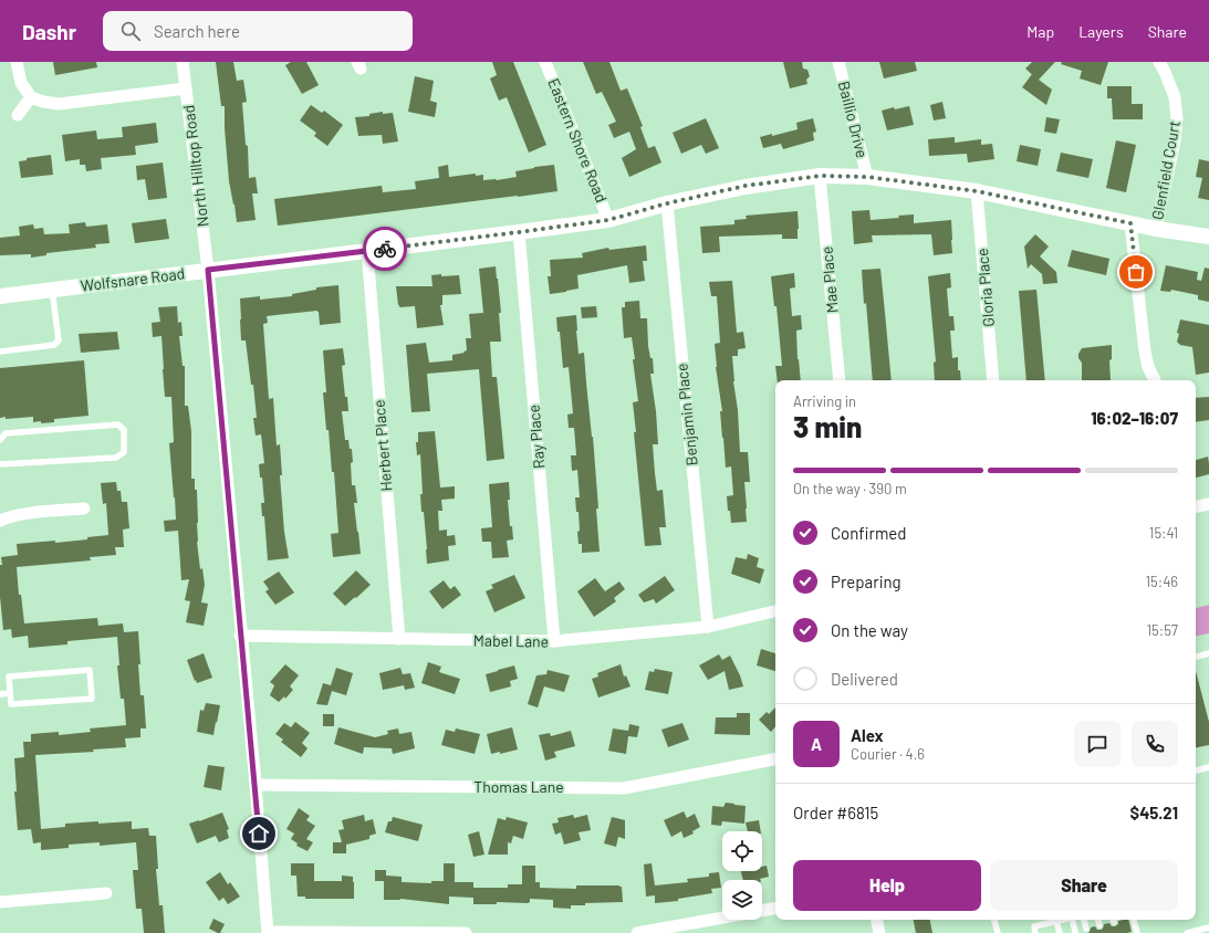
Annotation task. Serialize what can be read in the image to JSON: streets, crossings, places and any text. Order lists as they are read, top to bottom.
{
  "streets": {
    "street": [
      "Baillio Drive",
      "Eastern Shore Road",
      "North Hilltop Road",
      "Glenfield Court",
      "Wolfsnare Road",
      "Mae Place",
      "Gloria Place",
      "Benjamin Place",
      "Ray Place",
      "Herbert Place",
      "Mabel Lane",
      "Thomas Lane"
    ]
  },
  "crossings": [
    ["Baillio Drive", "Wolfsnare Road"],
    ["Eastern Shore Road", "Wolfsnare Road"],
    ["North Hilltop Road", "Wolfsnare Road"],
    ["North Hilltop Road", "Mabel Lane"],
    ["North Hilltop Road", "Thomas Lane"],
    ["Glenfield Court", "Wolfsnare Road"],
    ["Wolfsnare Road", "Mae Place"],
    ["Wolfsnare Road", "Gloria Place"],
    ["Wolfsnare Road", "Benjamin Place"],
    ["Wolfsnare Road", "Ray Place"],
    ["Wolfsnare Road", "Herbert Place"],
    ["Benjamin Place", "Mabel Lane"],
    ["Ray Place", "Mabel Lane"],
    ["Herbert Place", "Mabel Lane"]
  ],
  "page": {
    "header": "Dashr",
    "search": "Search here",
    "nav": ["Map", "Layers", "Share"],
    "heading": ["3 min", "Arriving in", "16:02–16:07"],
    "panel": [
      "Alex",
      "Courier · 4.6",
      "Order #6815",
      "$45.21"
    ],
    "bar": "On the way · 390 m",
    "list": [
      ["Confirmed", "15:41"],
      ["Preparing", "15:46"],
      ["On the way", "15:57"],
      "Delivered"
    ],
    "round": "A",
    "buttons": ["Help", "Share"]
  }
}
